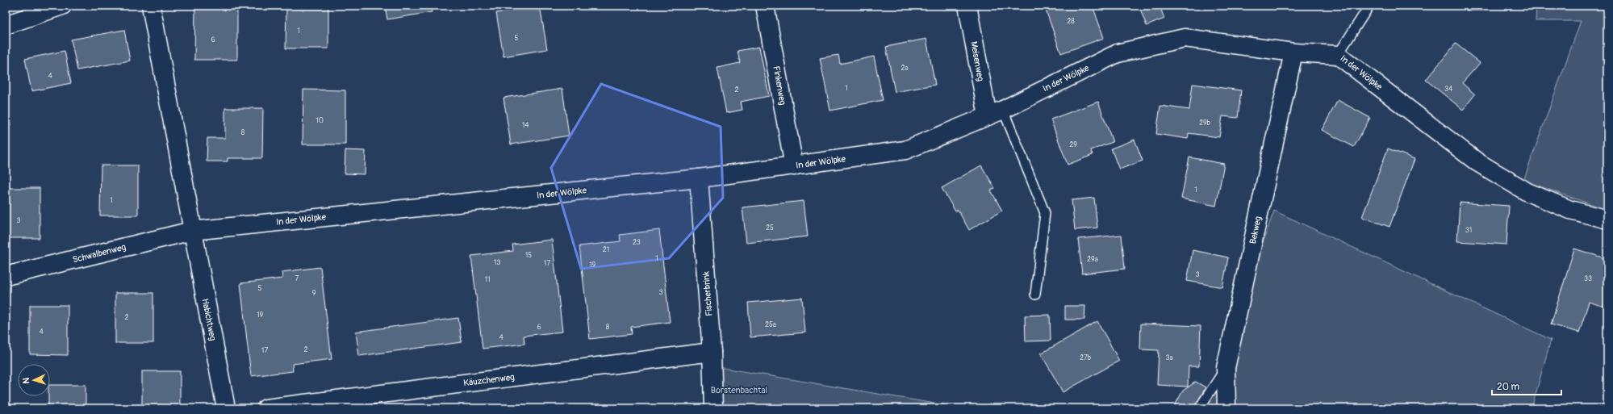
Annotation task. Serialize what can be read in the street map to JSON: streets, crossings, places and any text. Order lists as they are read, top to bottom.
{
  "streets": {
    "street": [
      "Meisenweg",
      "In der Wölpke",
      "Finkenweg",
      "Bekweg",
      "Schwalbenweg",
      "Fischerbrink",
      "Habichtweg",
      "Käuzchenweg"
    ]
  },
  "crossings": [
    ["Meisenweg", "In der Wölpke"],
    ["In der Wölpke", "Finkenweg"],
    ["In der Wölpke", "Bekweg"],
    ["In der Wölpke", "Schwalbenweg"],
    ["In der Wölpke", "Fischerbrink"],
    ["In der Wölpke", "Habichtweg"],
    ["Schwalbenweg", "Habichtweg"],
    ["Fischerbrink", "Käuzchenweg"]
  ],
  "parks": ["Borstenbachtal"],
  "house_numbers": [
    "28",
    "1",
    "5",
    "6",
    "2a",
    "4",
    "1",
    "34",
    "2",
    "10",
    "29b",
    "14",
    "8",
    "29",
    "1",
    "1",
    "3",
    "25",
    "31",
    "23",
    "21",
    "15",
    "1",
    "29a",
    "13",
    "17",
    "19",
    "3",
    "7",
    "33",
    "11",
    "5",
    "3",
    "9",
    "19",
    "2",
    "25a",
    "6",
    "8",
    "4",
    "4",
    "2",
    "17",
    "27b",
    "3a"
  ],
  "scale_bar": "20 m",
  "north": "left"
}
